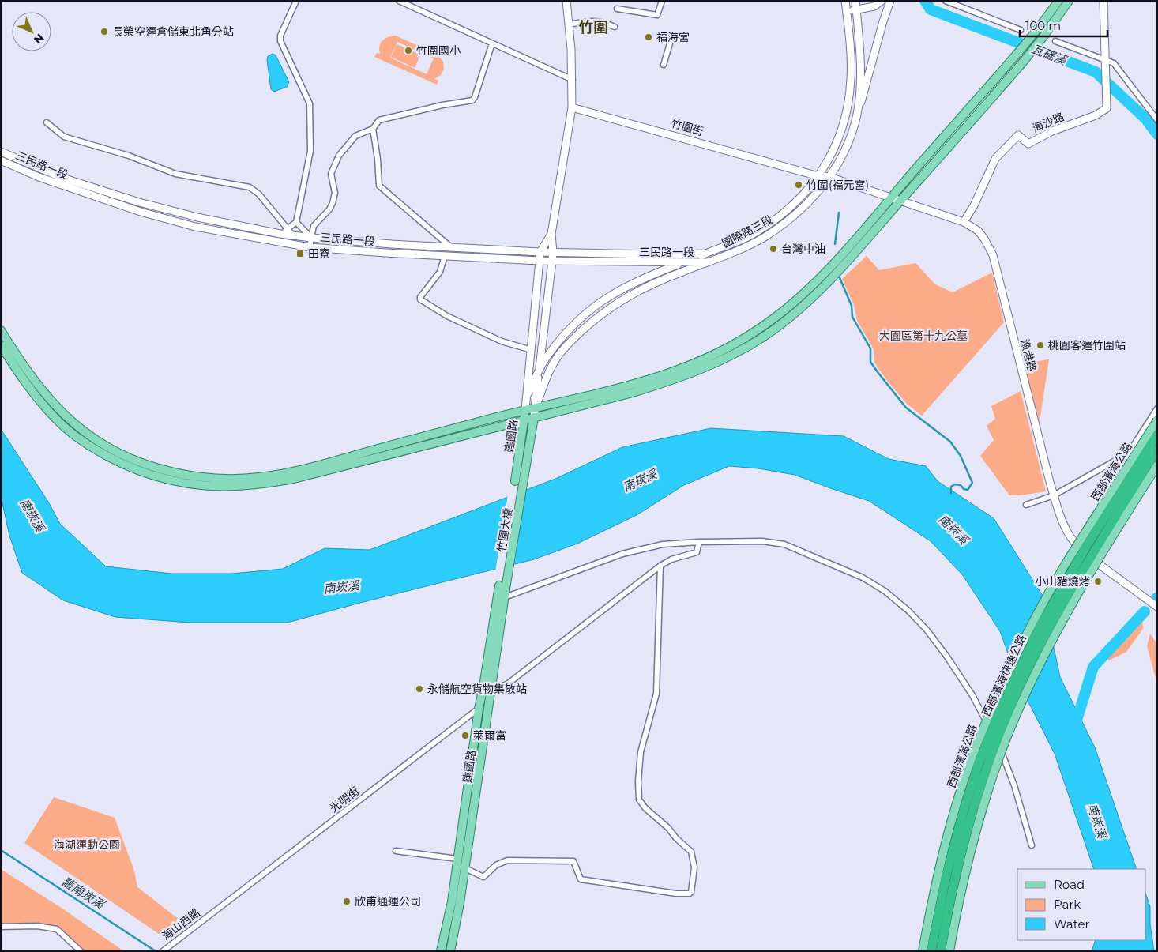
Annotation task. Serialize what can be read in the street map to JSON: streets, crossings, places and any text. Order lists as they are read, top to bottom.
{
  "streets": {
    "highway": ["西部濱海快速公路"],
    "main road": ["建國路", "西部濱海公路", "竹圍大橋"],
    "street": [
      "海沙路",
      "竹圍街",
      "三民路一段",
      "國際路三段",
      "漁港路",
      "光明街",
      "海山西路"
    ]
  },
  "crossings": [
    ["海沙路", "漁港路"],
    ["竹圍街", "國際路三段"],
    ["竹圍街", "漁港路"],
    ["三民路一段", "國際路三段"],
    ["國際路三段", "漁港路"],
    ["國際路三段", "建國路"],
    ["建國路", "竹圍大橋"],
    ["建國路", "光明街"],
    ["光明街", "海山西路"]
  ],
  "districts": ["竹圍"],
  "water": ["瓦磘溪", "南崁溪", "舊南崁溪"],
  "parks": ["大園區第十九公墓", "海湖運動公園"],
  "places": {
    "other": [
      "長榮空運倉儲東北角分站",
      "福海宮",
      "竹圍國小",
      "竹圍(福元宮)",
      "台灣中油",
      "桃園客運竹圍站",
      "小山豬燒烤",
      "永儲航空貨物集散站",
      "萊爾富",
      "欣甫通運公司"
    ],
    "transit": ["田寮"]
  },
  "legend": ["Road", "Park", "Water"],
  "scale_bar": "100 m",
  "north": "bottom right"
}
